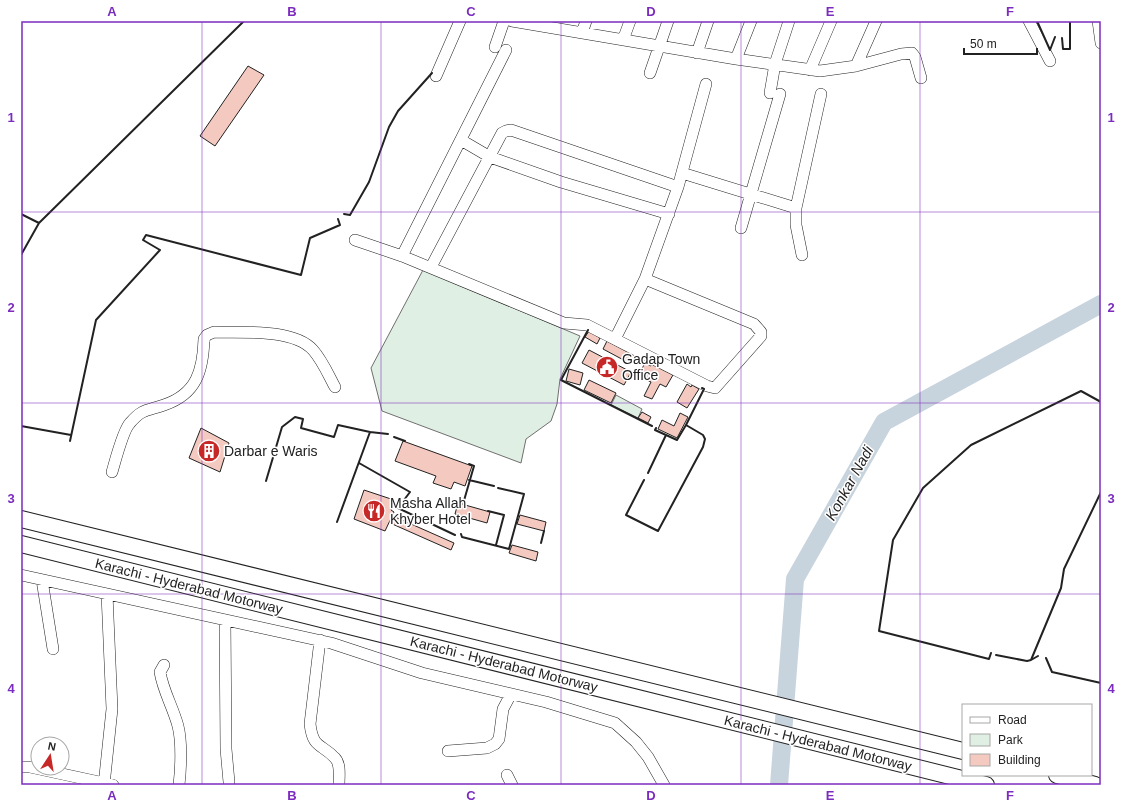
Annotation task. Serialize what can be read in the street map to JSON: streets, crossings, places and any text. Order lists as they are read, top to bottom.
{
  "streets": {
    "highway": ["Karachi - Hyderabad Motorway"]
  },
  "water": ["Konkar Nadi"],
  "places": {
    "public building": ["Gadap Town Office"],
    "building": ["Darbar e Waris"],
    "restaurant": ["Masha Allah Khyber Hotel"]
  },
  "legend": ["Road", "Park", "Building"],
  "scale_bar": "50 m",
  "north": "top",
  "grid": {
    "columns": [
      "A",
      "B",
      "C",
      "D",
      "E",
      "F"
    ],
    "rows": [
      "1",
      "2",
      "3",
      "4"
    ]
  }
}
